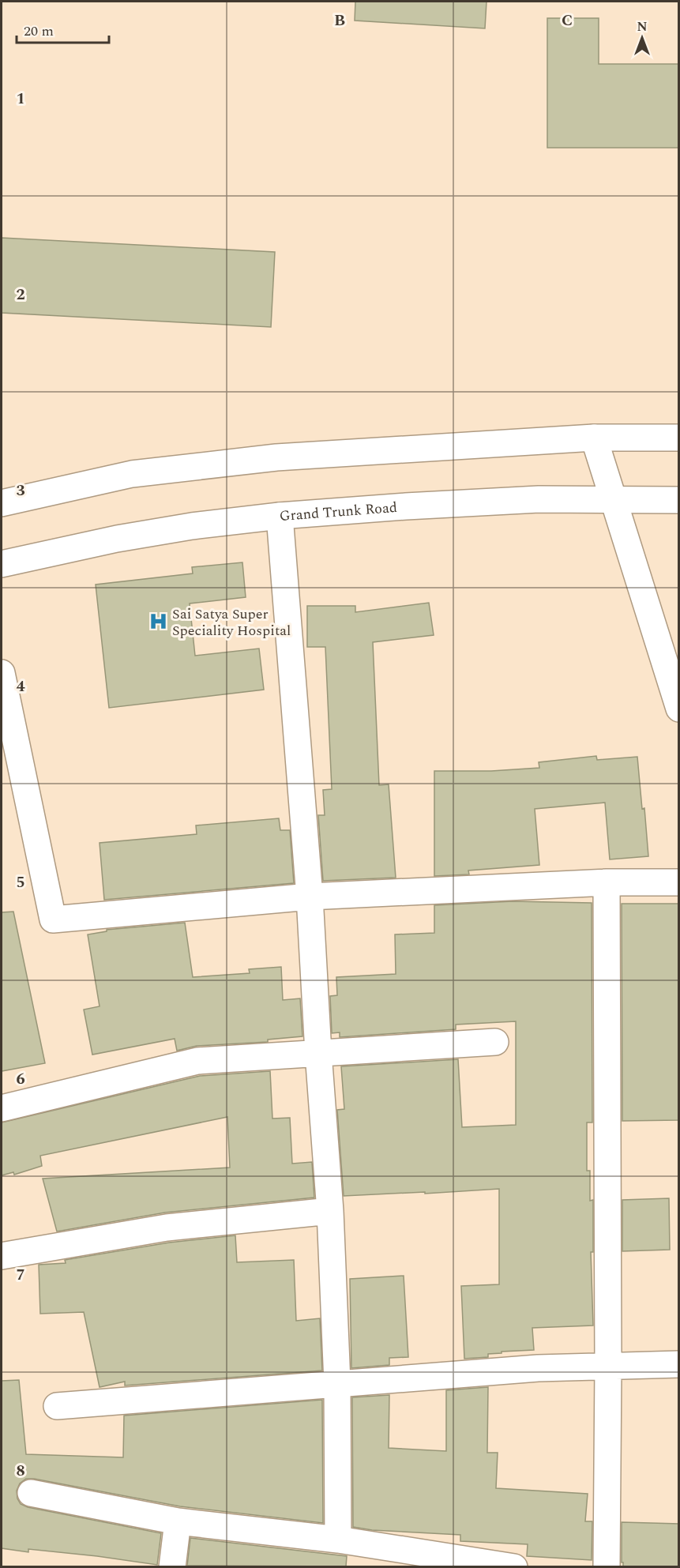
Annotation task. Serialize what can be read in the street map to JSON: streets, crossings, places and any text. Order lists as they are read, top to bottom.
{
  "streets": {
    "street": ["Grand Trunk Road"]
  },
  "places": {
    "hospital": ["Sai Satya Super Speciality Hospital"]
  },
  "scale_bar": "20 m",
  "north": "top",
  "grid": {
    "columns": ["B", "C"],
    "rows": [
      "1",
      "2",
      "3",
      "4",
      "5",
      "6",
      "7",
      "8"
    ]
  }
}
